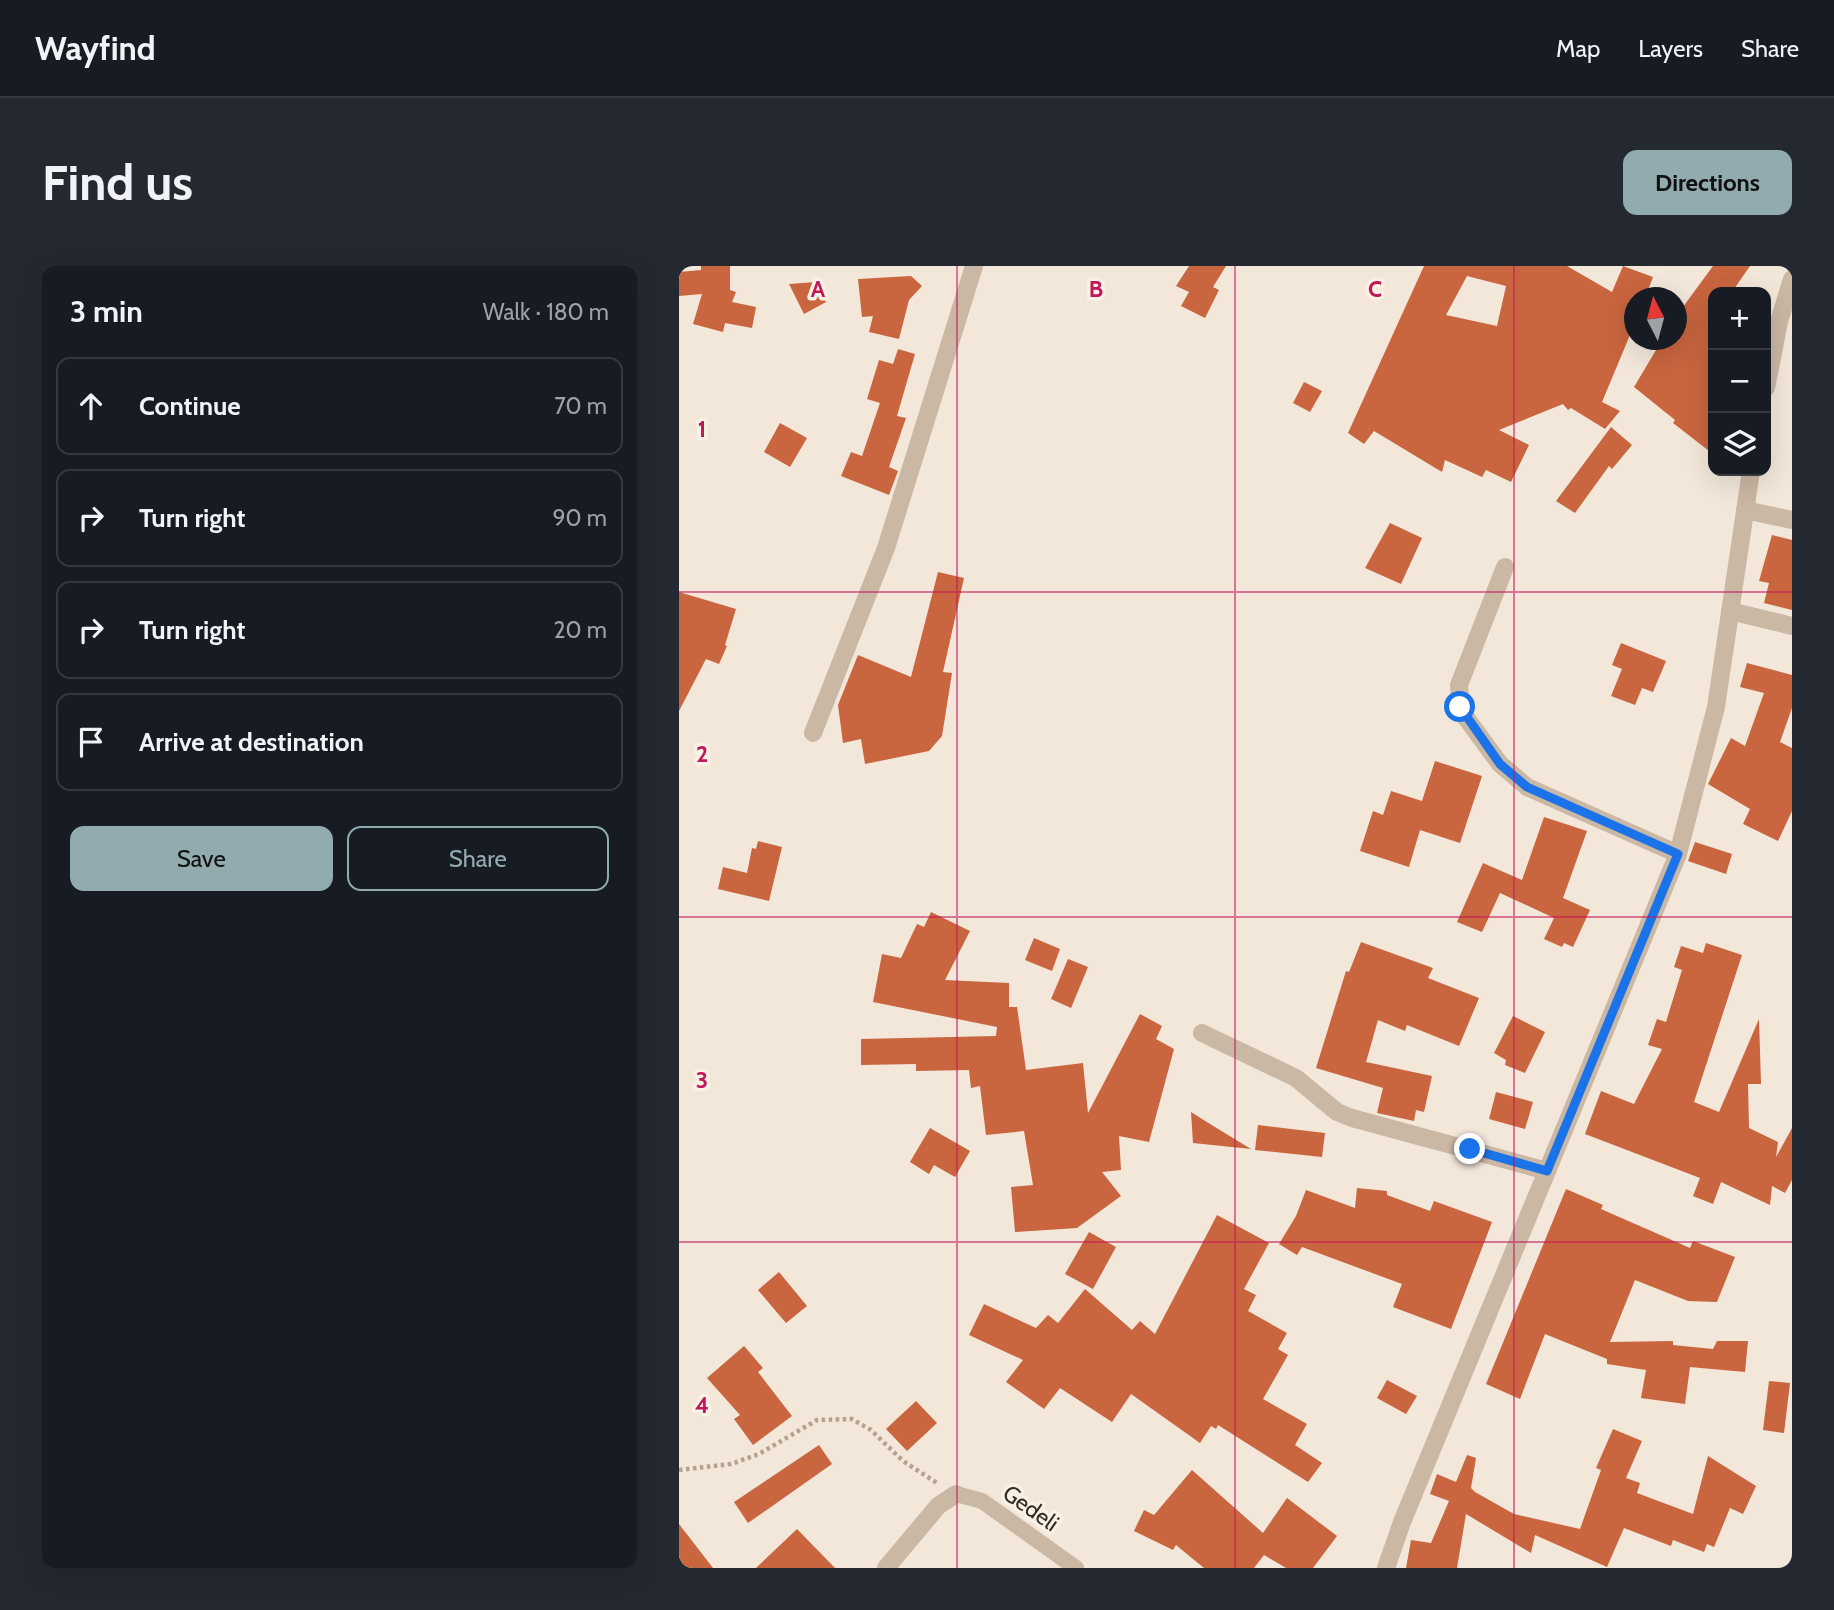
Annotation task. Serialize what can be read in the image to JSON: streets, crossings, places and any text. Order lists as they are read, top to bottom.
{
  "streets": {
    "street": ["Gedeli"]
  },
  "north": "top",
  "page": {
    "header": "Wayfind",
    "nav": ["Map", "Layers", "Share"],
    "buttons": [
      "Directions",
      ["Save", "Share"]
    ],
    "title": "Find us",
    "heading": ["3 min", "Walk · 180 m"],
    "map_buttons": ["+", "−"],
    "list": [
      ["Continue", "70 m"],
      ["Turn right", "90 m"],
      ["Turn right", "20 m"],
      "Arrive at destination"
    ]
  },
  "grid": {
    "columns": ["A", "B", "C"],
    "rows": [
      "1",
      "2",
      "3",
      "4"
    ]
  }
}
